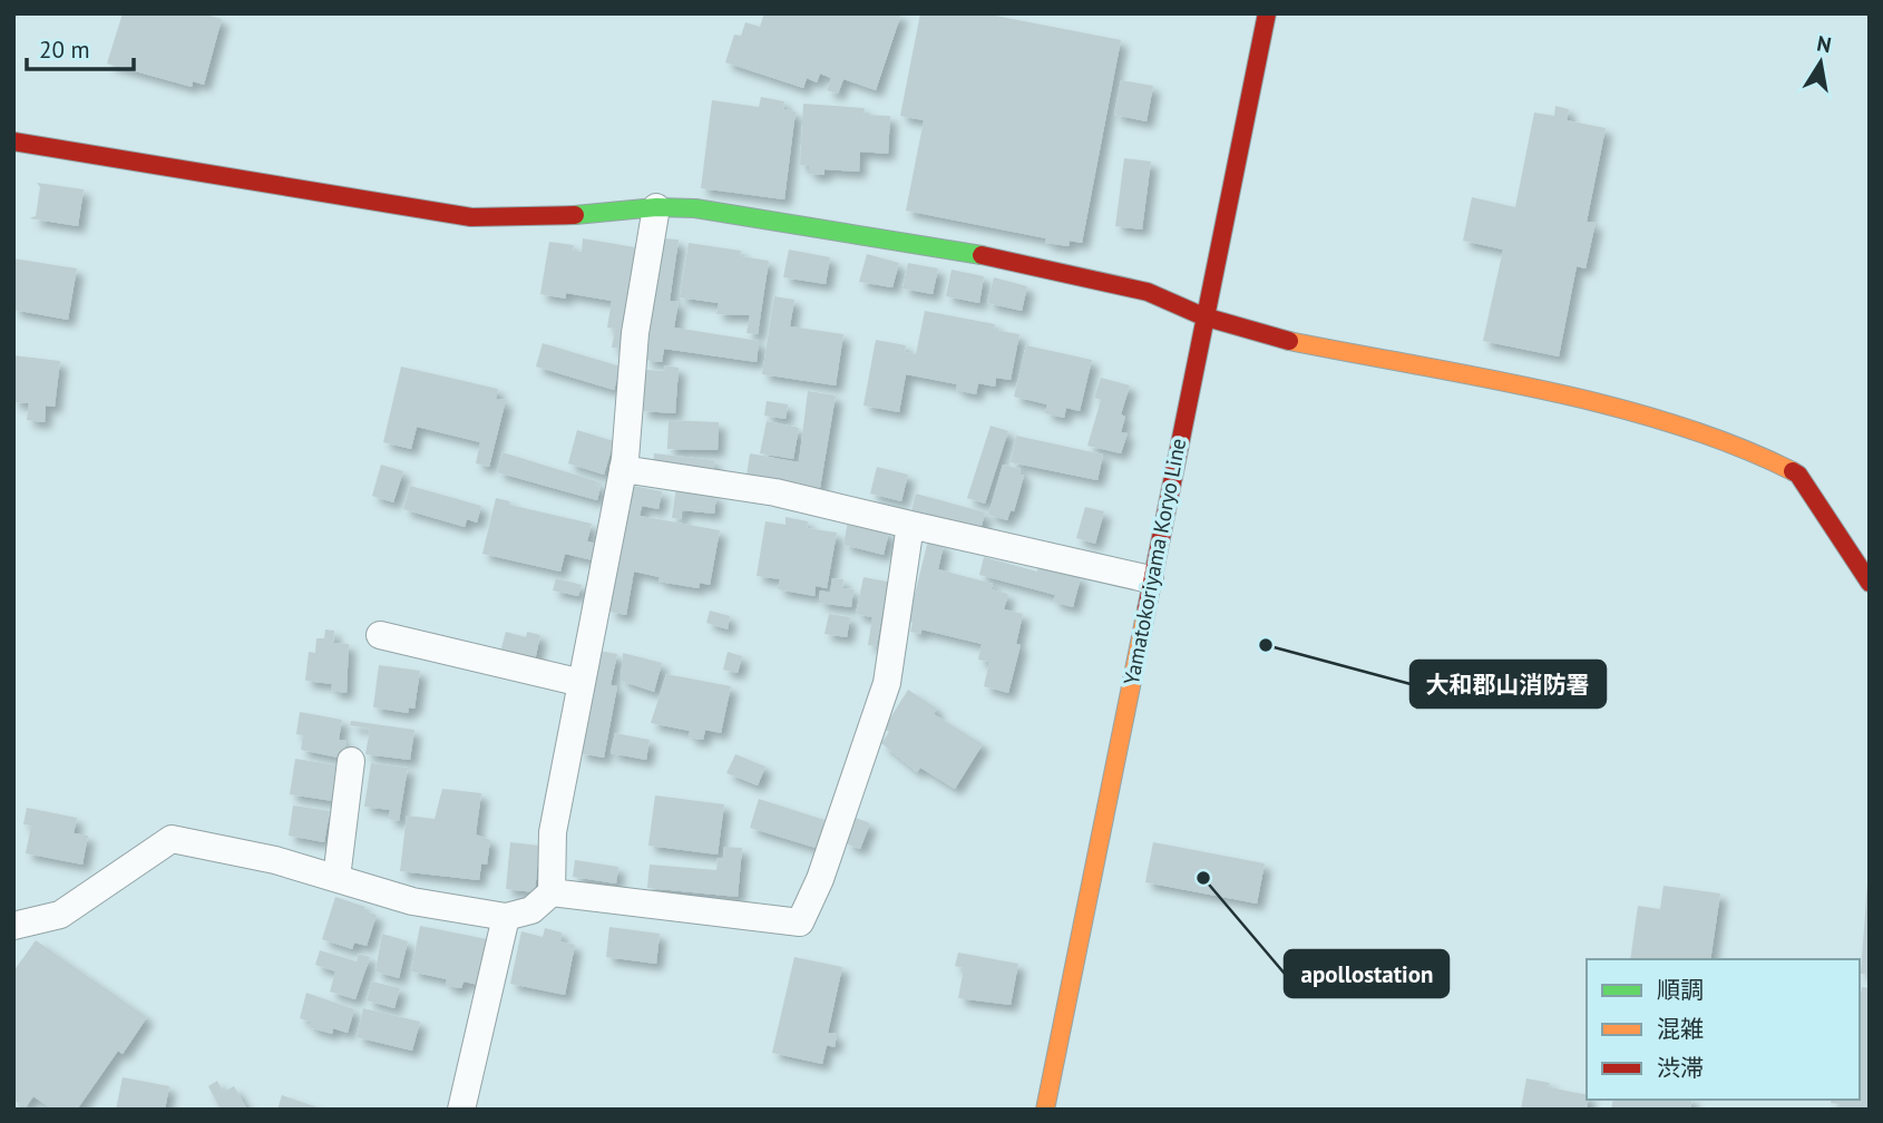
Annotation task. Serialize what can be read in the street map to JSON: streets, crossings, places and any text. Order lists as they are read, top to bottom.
{
  "streets": {
    "street": ["Yamatokoriyama Koryo Line"]
  },
  "places": ["大和郡山消防署", "apollostation"],
  "legend": ["順調", "混雑", "渋滞"],
  "scale_bar": "20 m",
  "north": "top"
}
